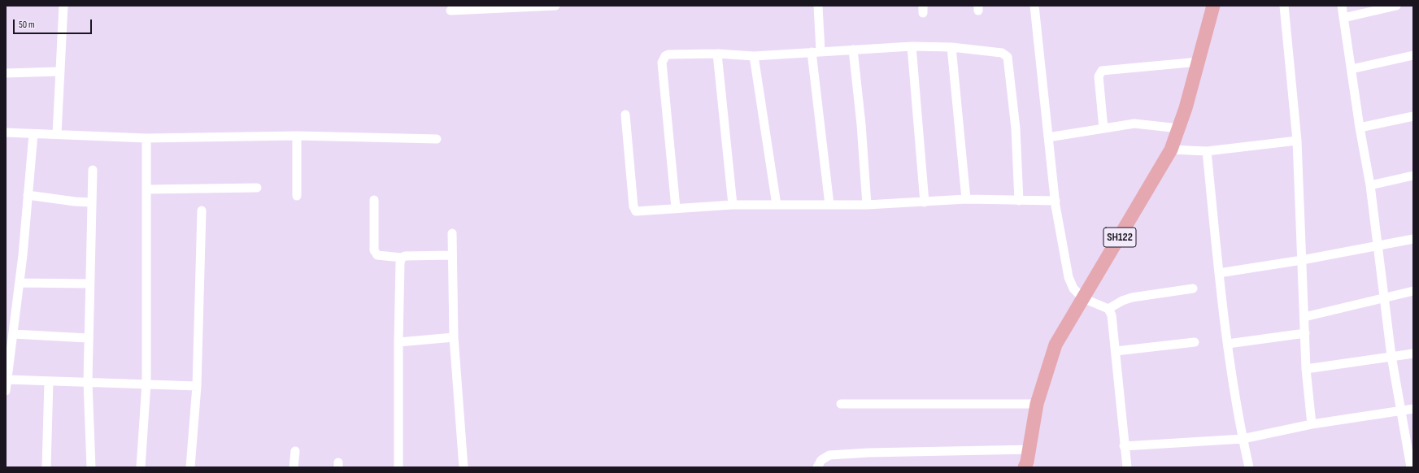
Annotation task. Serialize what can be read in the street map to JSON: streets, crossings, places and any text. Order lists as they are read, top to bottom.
{
  "streets": {
    "main road": ["SH122"]
  },
  "scale_bar": "50 m"
}
